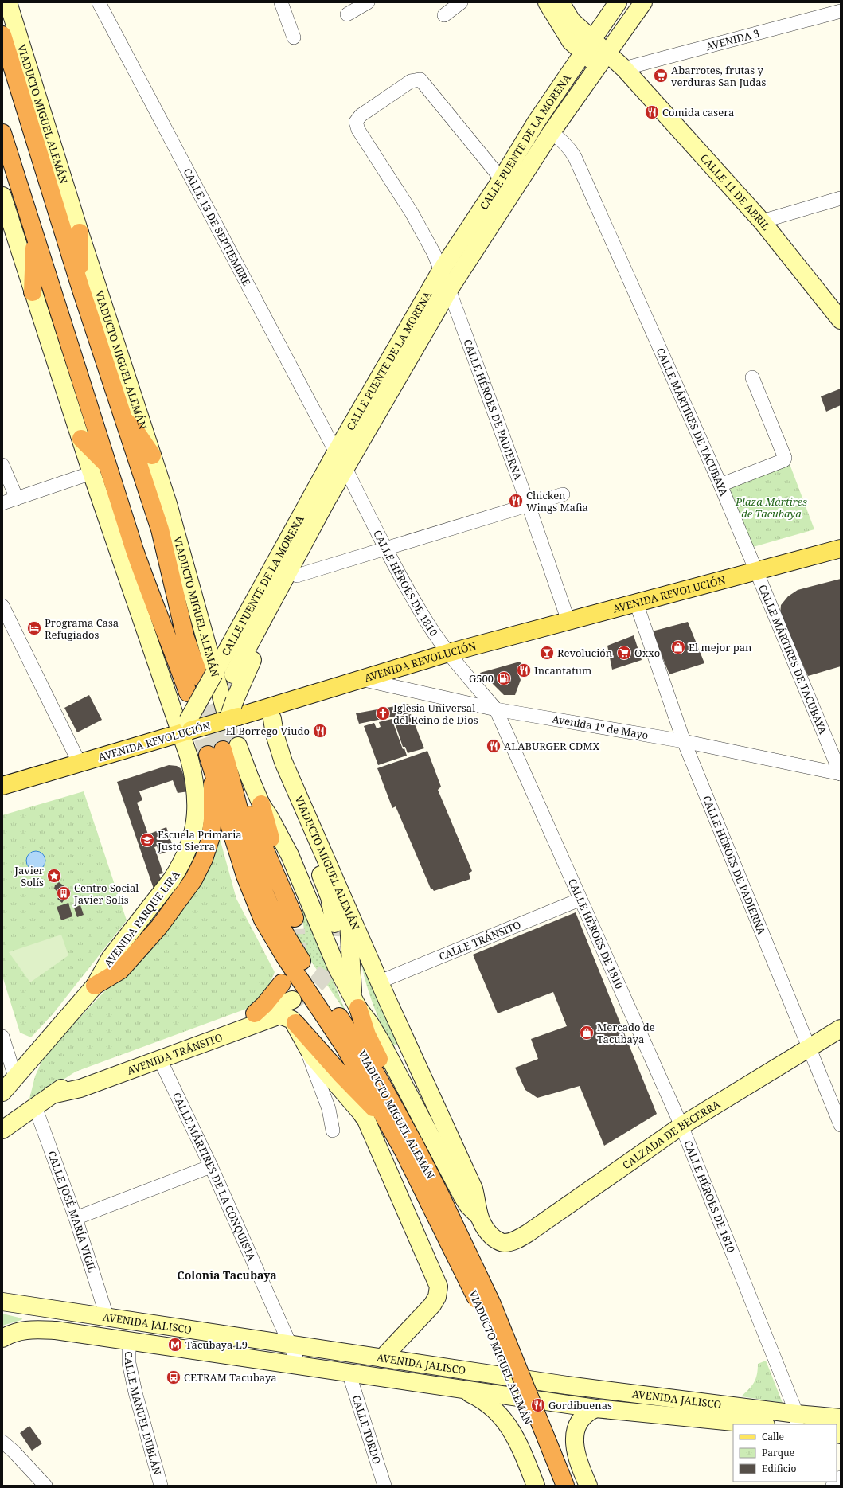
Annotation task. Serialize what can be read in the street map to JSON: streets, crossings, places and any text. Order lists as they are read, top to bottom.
{
  "streets": {
    "highway": ["VIADUCTO MIGUEL ALEMÁN"],
    "main road": [
      "CALLE PUENTE DE LA MORENA",
      "CALLE 11 DE ABRIL",
      "AVENIDA REVOLUCIÓN",
      "AVENIDA PARQUE LIRA",
      "AVENIDA TRÁNSITO",
      "CALZADA DE BECERRA",
      "AVENIDA JALISCO"
    ],
    "street": [
      "AVENIDA 3",
      "CALLE 13 DE SEPTIEMBRE",
      "CALLE HÉROES DE PADIERNA",
      "CALLE MÁRTIRES DE TACUBAYA",
      "CALLE HÉROES DE 1810",
      "Avenida 1º de Mayo",
      "CALLE TRÁNSITO",
      "CALLE MÁRTIRES DE LA CONQUISTA",
      "CALLE JOSÉ MARÍA VIGIL",
      "CALLE MANUEL DUBLÁN",
      "CALLE TORDO"
    ]
  },
  "crossings": [
    ["AVENIDA 3", "CALLE 11 DE ABRIL"],
    ["VIADUCTO MIGUEL ALEMÁN", "CALLE PUENTE DE LA MORENA"],
    ["VIADUCTO MIGUEL ALEMÁN", "AVENIDA REVOLUCIÓN"],
    ["VIADUCTO MIGUEL ALEMÁN", "CALLE TRÁNSITO"],
    ["VIADUCTO MIGUEL ALEMÁN", "CALZADA DE BECERRA"],
    ["VIADUCTO MIGUEL ALEMÁN", "AVENIDA JALISCO"],
    ["CALLE PUENTE DE LA MORENA", "CALLE 13 DE SEPTIEMBRE"],
    ["CALLE PUENTE DE LA MORENA", "CALLE HÉROES DE PADIERNA"],
    ["CALLE PUENTE DE LA MORENA", "CALLE MÁRTIRES DE TACUBAYA"],
    ["CALLE PUENTE DE LA MORENA", "CALLE HÉROES DE 1810"],
    ["CALLE PUENTE DE LA MORENA", "AVENIDA REVOLUCIÓN"],
    ["CALLE PUENTE DE LA MORENA", "AVENIDA PARQUE LIRA"],
    ["CALLE HÉROES DE PADIERNA", "AVENIDA REVOLUCIÓN"],
    ["CALLE HÉROES DE PADIERNA", "Avenida 1º de Mayo"],
    ["CALLE HÉROES DE PADIERNA", "CALZADA DE BECERRA"],
    ["CALLE MÁRTIRES DE TACUBAYA", "AVENIDA REVOLUCIÓN"],
    ["CALLE MÁRTIRES DE TACUBAYA", "Avenida 1º de Mayo"],
    ["CALLE HÉROES DE 1810", "AVENIDA REVOLUCIÓN"],
    ["CALLE HÉROES DE 1810", "Avenida 1º de Mayo"],
    ["CALLE HÉROES DE 1810", "CALLE TRÁNSITO"],
    ["CALLE HÉROES DE 1810", "CALZADA DE BECERRA"],
    ["CALLE HÉROES DE 1810", "AVENIDA JALISCO"],
    ["AVENIDA REVOLUCIÓN", "Avenida 1º de Mayo"],
    ["AVENIDA REVOLUCIÓN", "AVENIDA PARQUE LIRA"],
    ["AVENIDA TRÁNSITO", "CALLE MÁRTIRES DE LA CONQUISTA"],
    ["CALLE MÁRTIRES DE LA CONQUISTA", "AVENIDA JALISCO"],
    ["CALLE JOSÉ MARÍA VIGIL", "AVENIDA JALISCO"],
    ["AVENIDA JALISCO", "CALLE MANUEL DUBLÁN"],
    ["AVENIDA JALISCO", "CALLE TORDO"]
  ],
  "districts": ["Colonia Tacubaya"],
  "parks": ["Plaza Mártires de Tacubaya"],
  "places": {
    "supermarket": ["Abarrotes, frutas y verduras San Judas", "Oxxo"],
    "restaurant": [
      "Comida casera",
      "Chicken Wings Mafia",
      "Incantatum",
      "El Borrego Viudo",
      "ALABURGER CDMX",
      "Gordibuenas"
    ],
    "hotel": ["Programa Casa Refugiados"],
    "shop": ["El mejor pan", "Mercado de Tacubaya"],
    "bar": ["Revolución"],
    "fuel station": ["G500"],
    "church": ["Iglesia Universal del Reino de Dios"],
    "school or university": ["Escuela Primaria Justo Sierra"],
    "place": ["Javier Solís"],
    "building": ["Centro Social Javier Solís"],
    "metro station": ["Tacubaya L9"],
    "bus stop": ["CETRAM Tacubaya"]
  },
  "legend": ["Calle", "Parque", "Edificio"]
}
